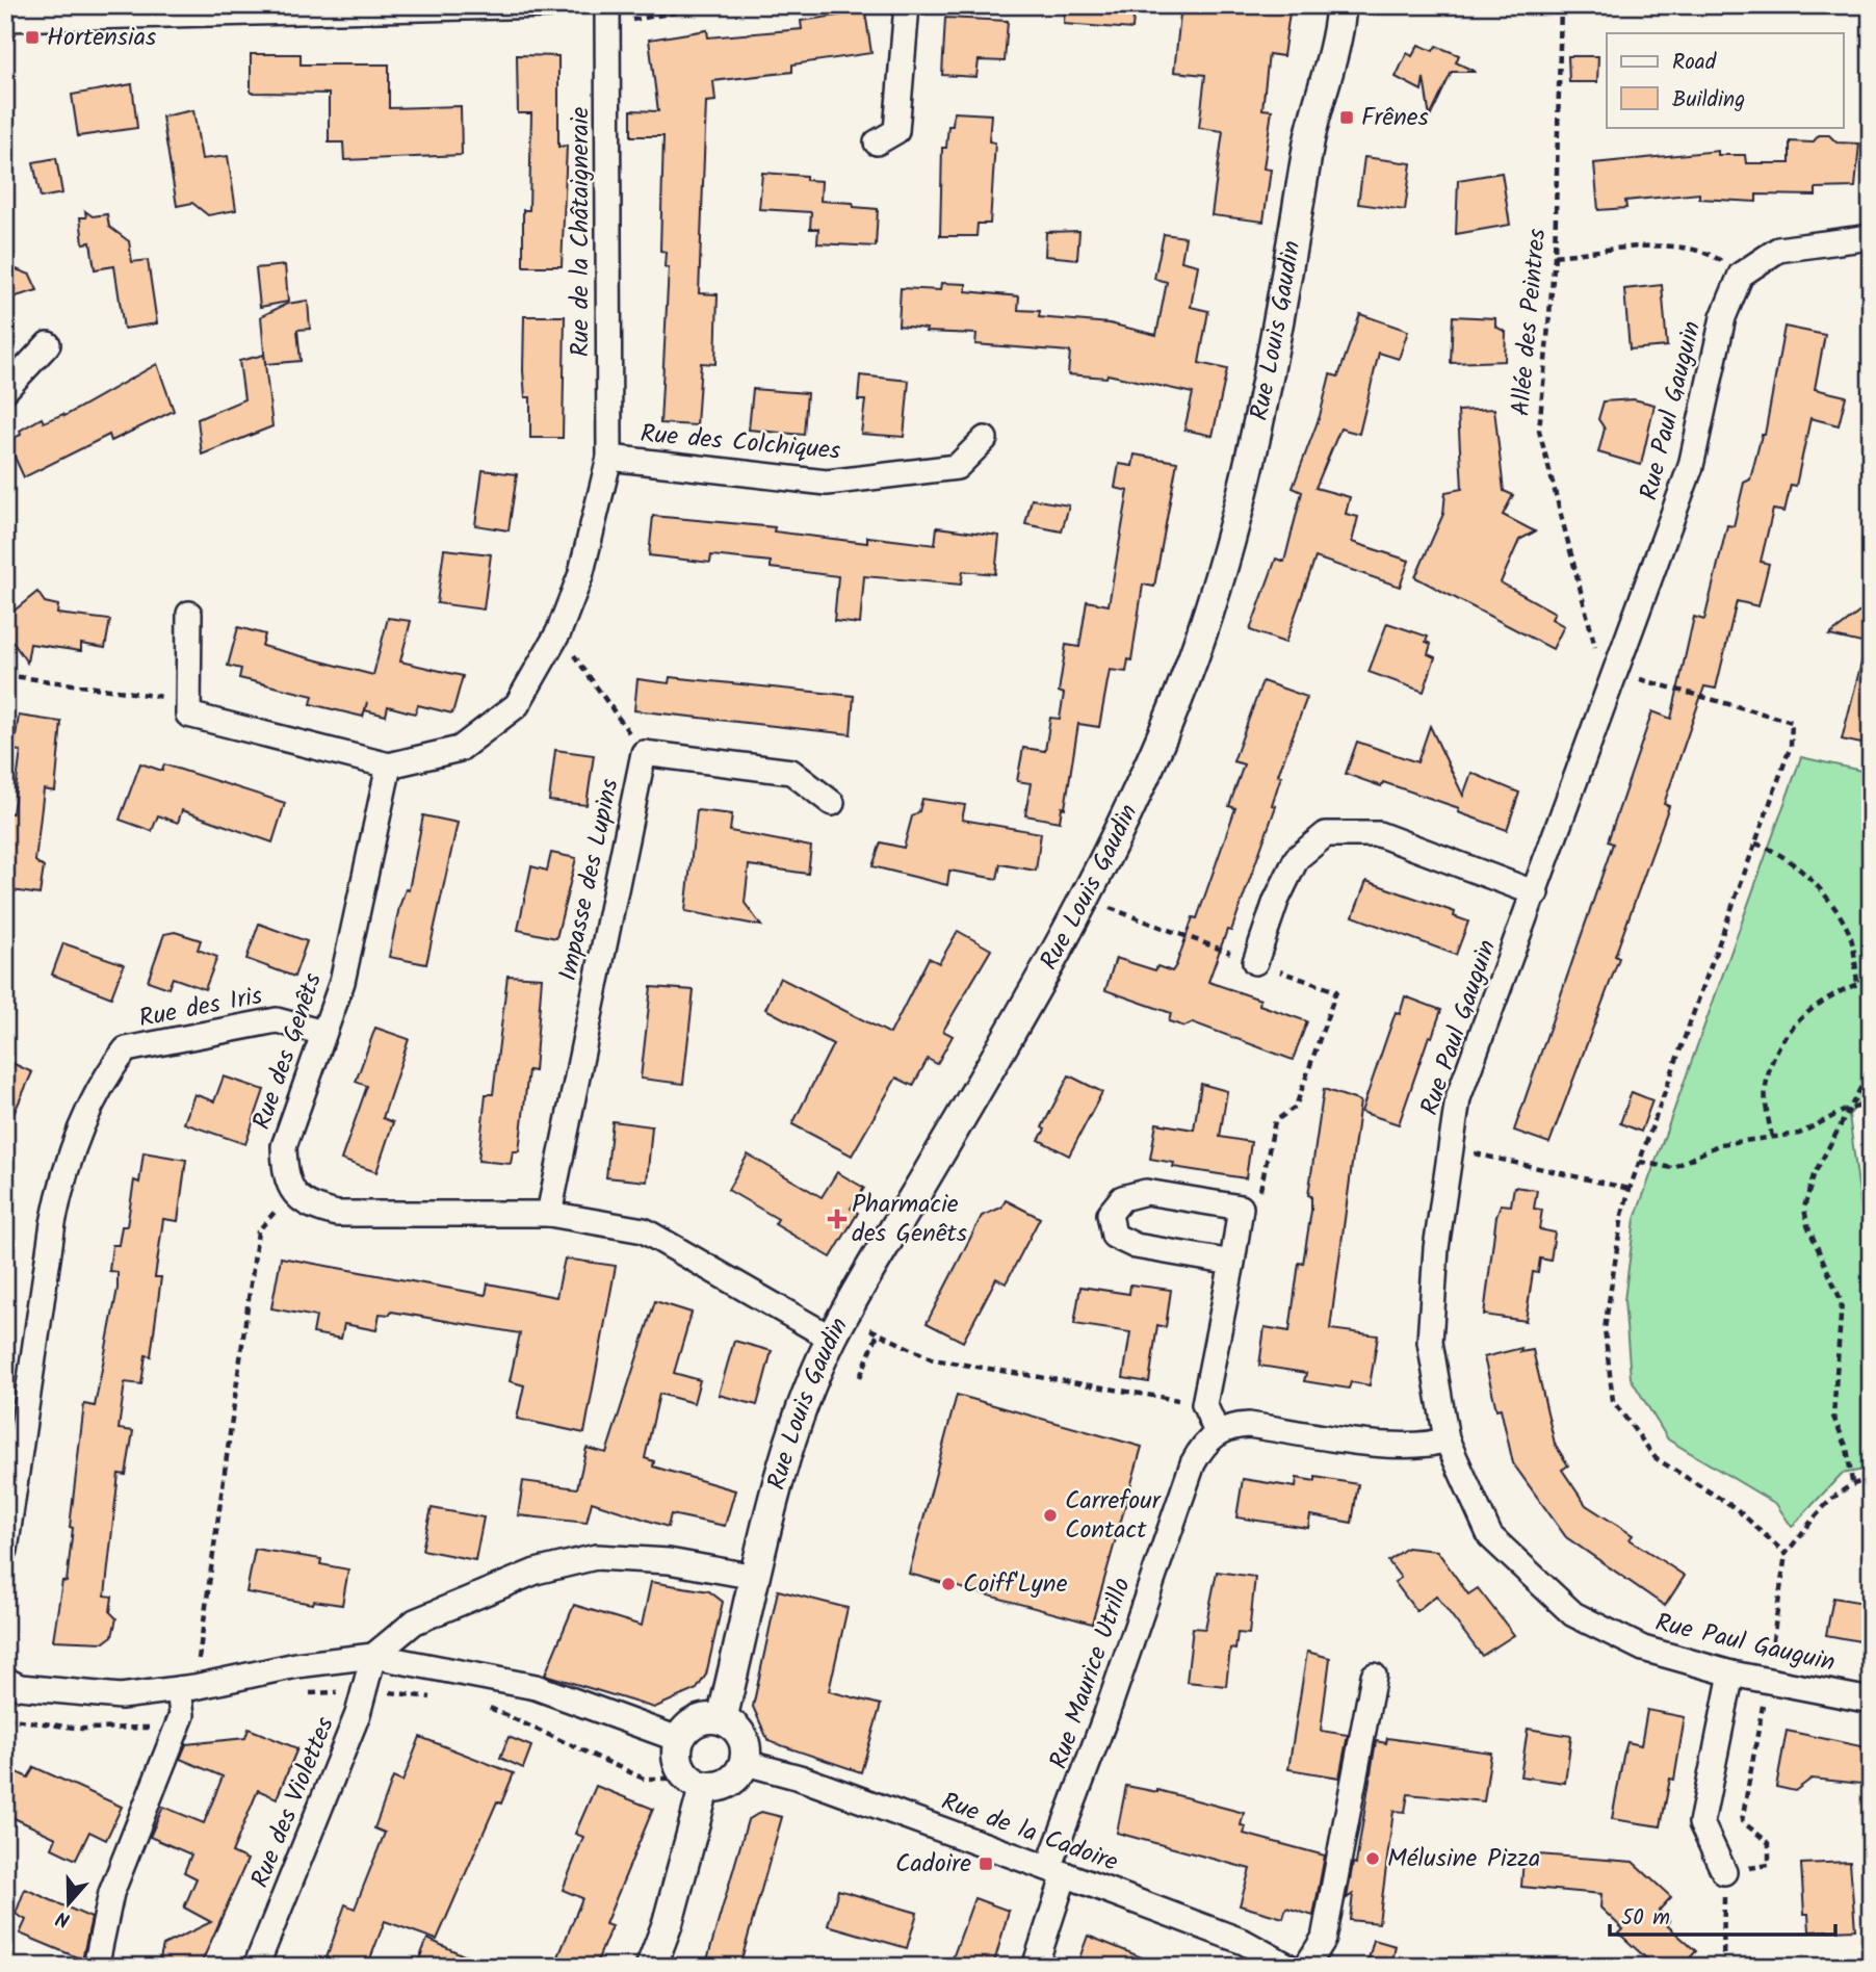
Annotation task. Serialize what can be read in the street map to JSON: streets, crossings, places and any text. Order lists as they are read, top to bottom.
{
  "streets": {
    "street": [
      "Rue de la Châtaigneraie",
      "Rue Louis Gaudin",
      "Rue Paul Gauguin",
      "Rue des Colchiques",
      "Impasse des Lupins",
      "Rue des Iris",
      "Rue des Genêts",
      "Rue Maurice Utrillo",
      "Rue des Violettes",
      "Rue de la Cadoire"
    ],
    "path": ["Allée des Peintres"]
  },
  "crossings": [
    ["Rue de la Châtaigneraie", "Rue des Colchiques"],
    ["Allée des Peintres", "Rue Paul Gauguin"],
    ["Rue Louis Gaudin", "Rue de la Cadoire"],
    ["Rue des Iris", "Rue des Genêts"],
    ["Rue Maurice Utrillo", "Rue de la Cadoire"]
  ],
  "places": {
    "transit": ["Hortensias", "Frênes", "Cadoire"],
    "health": ["Pharmacie des Genêts"],
    "other": ["Carrefour Contact", "Coiff'Lyne", "Mélusine Pizza"]
  },
  "legend": ["Road", "Building"],
  "scale_bar": "50 m",
  "north": "bottom"
}
